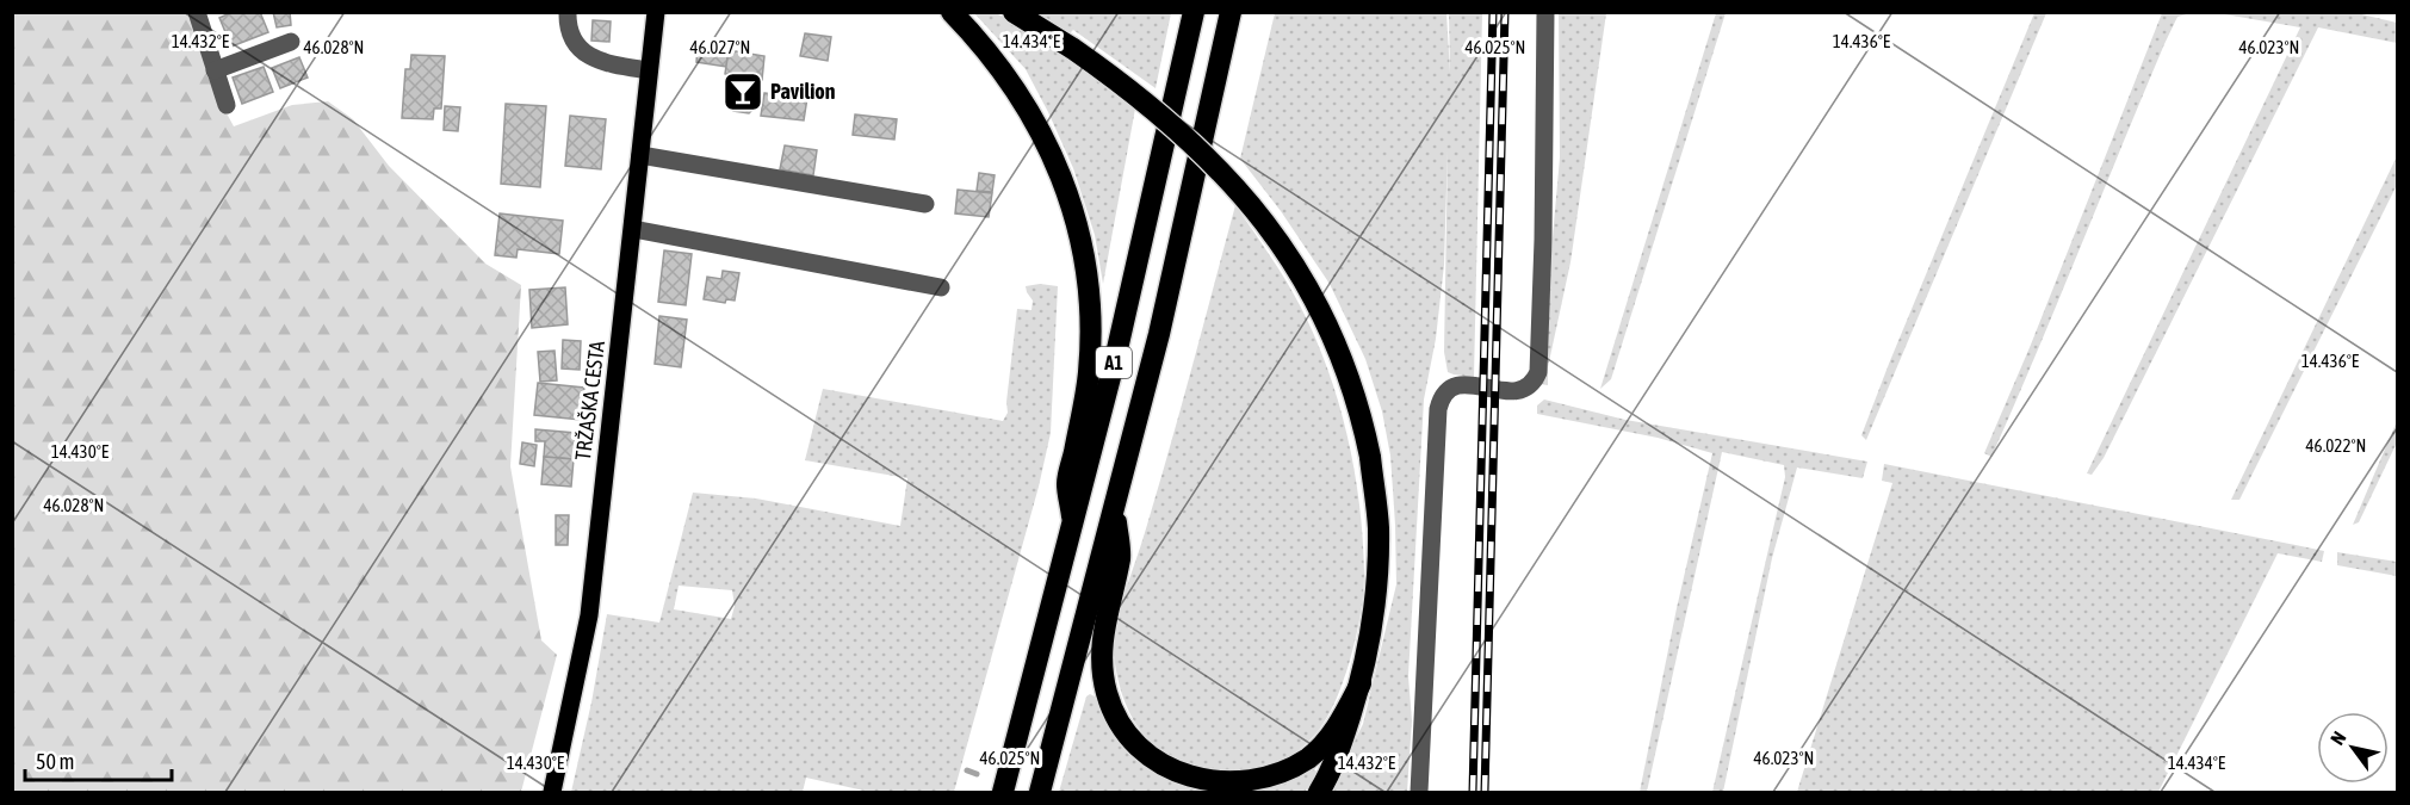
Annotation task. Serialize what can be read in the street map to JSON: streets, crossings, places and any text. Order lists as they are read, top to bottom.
{
  "streets": {
    "highway": ["A1"],
    "main road": ["TRŽAŠKA CESTA"]
  },
  "places": {
    "bar": ["Pavilion"]
  },
  "scale_bar": "50 m",
  "north": "top left",
  "coordinates": [
    "14.432°E",
    "14.434°E",
    "14.436°E",
    "46.028°N",
    "46.027°N",
    "46.025°N",
    "46.023°N",
    "46.022°N",
    "14.430°E"
  ]
}
